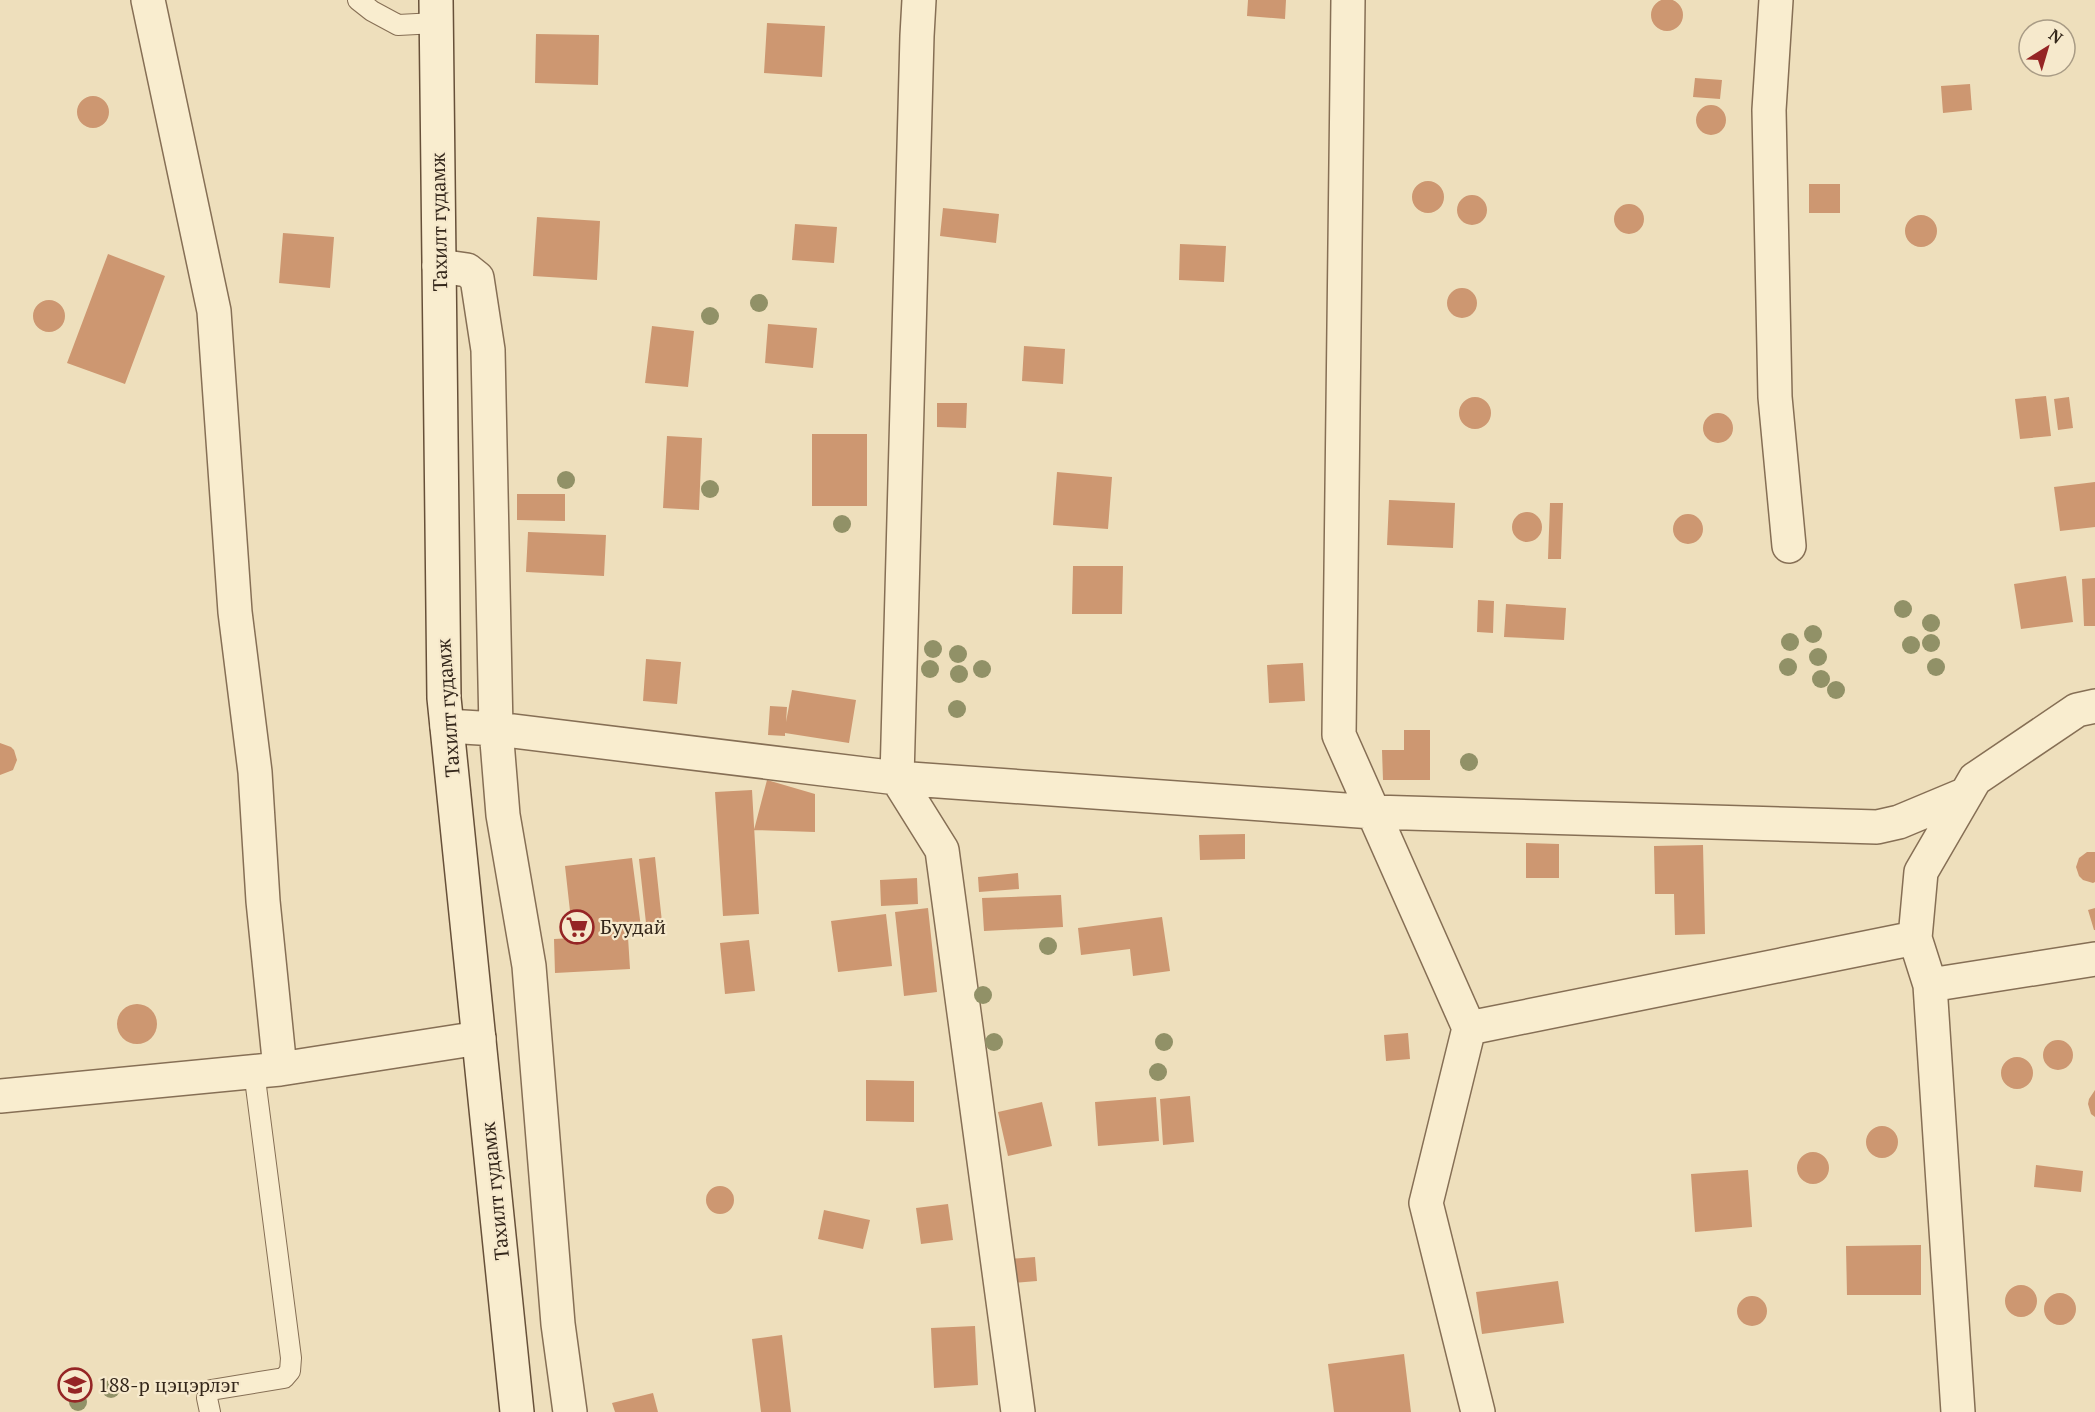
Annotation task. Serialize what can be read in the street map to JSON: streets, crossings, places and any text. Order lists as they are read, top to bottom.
{
  "streets": {
    "street": ["Тахилт гудамж"]
  },
  "places": {
    "supermarket": ["Буудай"],
    "school or university": ["188-р цэцэрлэг"]
  },
  "north": "top right"
}
